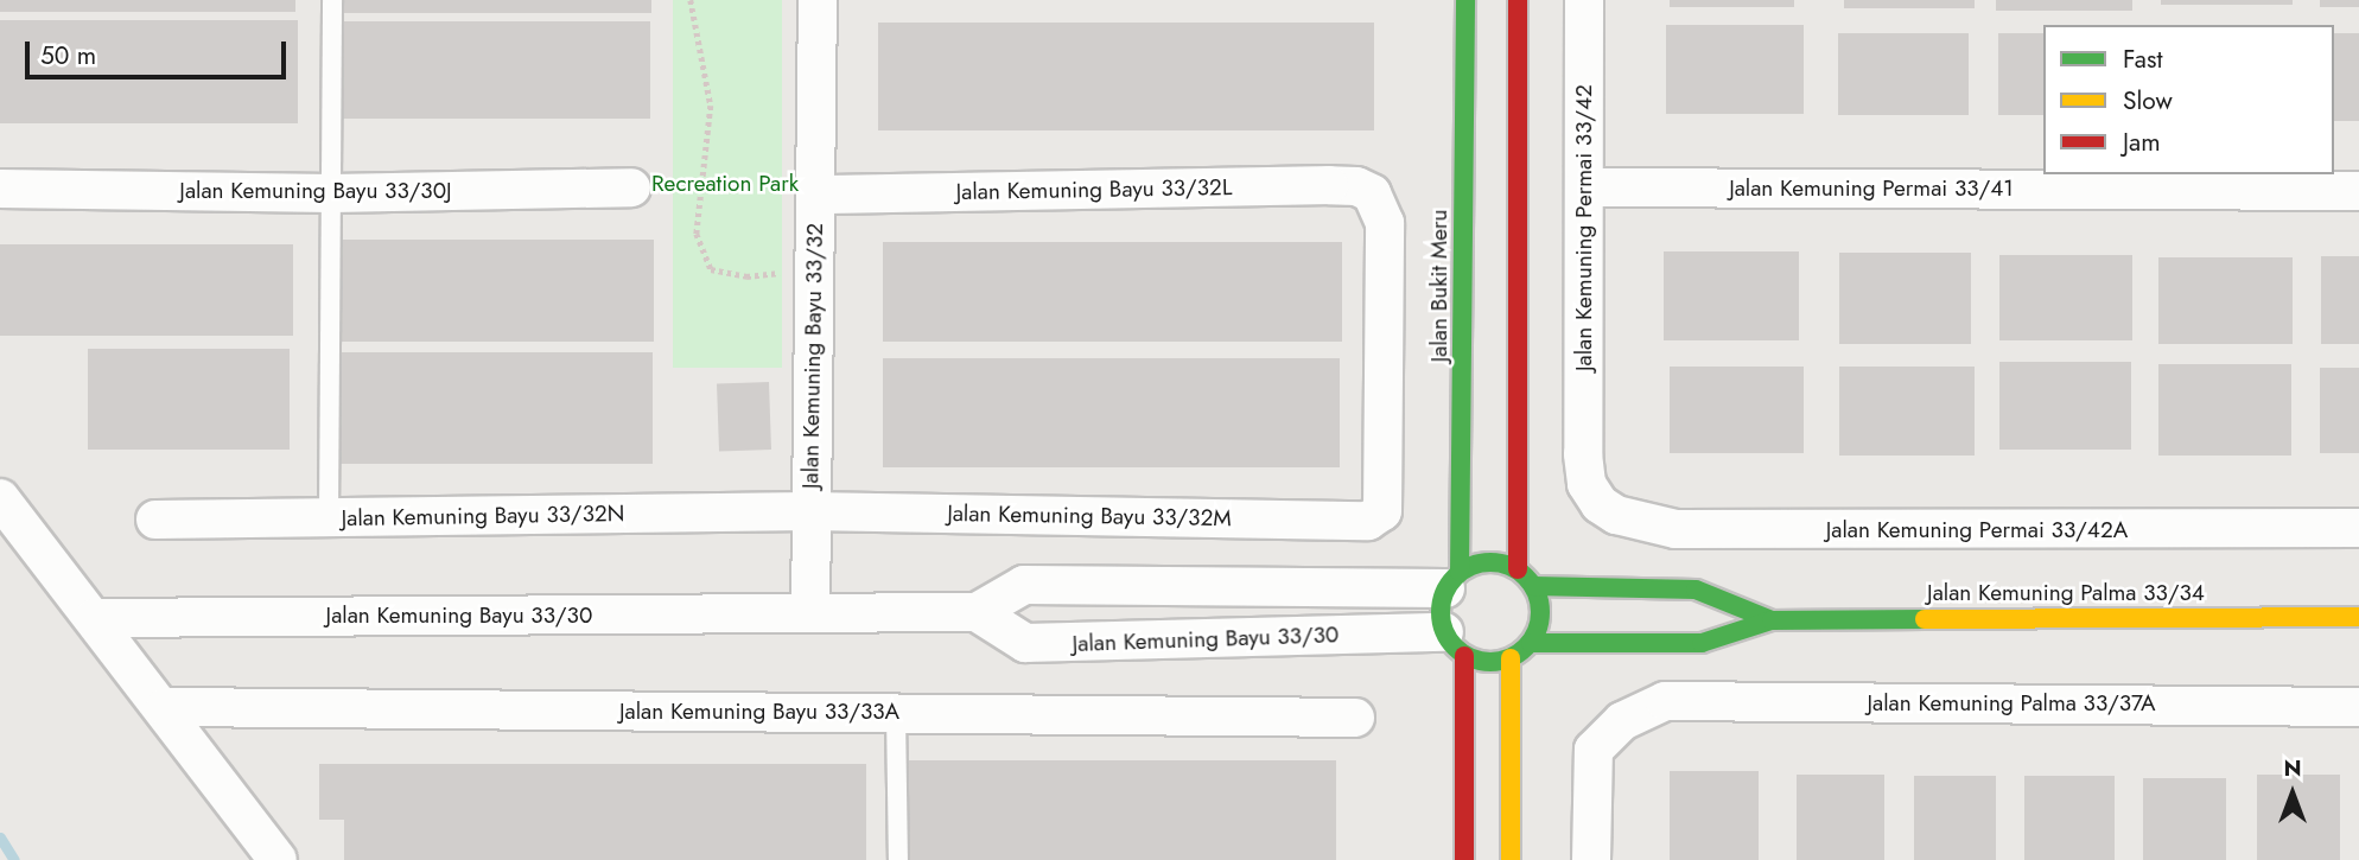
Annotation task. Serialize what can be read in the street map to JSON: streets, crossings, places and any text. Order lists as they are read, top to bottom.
{
  "streets": {
    "main road": ["Jalan Bukit Meru", "Jalan Kemuning Palma 33/34"],
    "street": [
      "Jalan Kemuning Permai 33/41",
      "Jalan Kemuning Bayu 33/32L",
      "Jalan Kemuning Bayu 33/30J",
      "Jalan Kemuning Permai 33/42",
      "Jalan Kemuning Bayu 33/32",
      "Jalan Kemuning Bayu 33/32N",
      "Jalan Kemuning Bayu 33/32M",
      "Jalan Kemuning Permai 33/42A",
      "Jalan Kemuning Bayu 33/30",
      "Jalan Kemuning Palma 33/37A",
      "Jalan Kemuning Bayu 33/33A"
    ]
  },
  "crossings": [
    ["Jalan Kemuning Permai 33/41", "Jalan Kemuning Permai 33/42"],
    ["Jalan Kemuning Bayu 33/32L", "Jalan Kemuning Bayu 33/32"],
    ["Jalan Kemuning Bayu 33/32L", "Jalan Kemuning Bayu 33/32M"],
    ["Jalan Kemuning Permai 33/42", "Jalan Kemuning Permai 33/42A"],
    ["Jalan Bukit Meru", "Jalan Kemuning Palma 33/34"],
    ["Jalan Bukit Meru", "Jalan Kemuning Bayu 33/30"],
    ["Jalan Kemuning Bayu 33/32", "Jalan Kemuning Bayu 33/32N"],
    ["Jalan Kemuning Bayu 33/32", "Jalan Kemuning Bayu 33/32M"],
    ["Jalan Kemuning Bayu 33/32", "Jalan Kemuning Bayu 33/30"],
    ["Jalan Kemuning Bayu 33/32N", "Jalan Kemuning Bayu 33/32M"],
    ["Jalan Kemuning Palma 33/34", "Jalan Kemuning Bayu 33/30"]
  ],
  "parks": ["Recreation Park"],
  "legend": ["Fast", "Slow", "Jam"],
  "scale_bar": "50 m",
  "north": "top"
}
